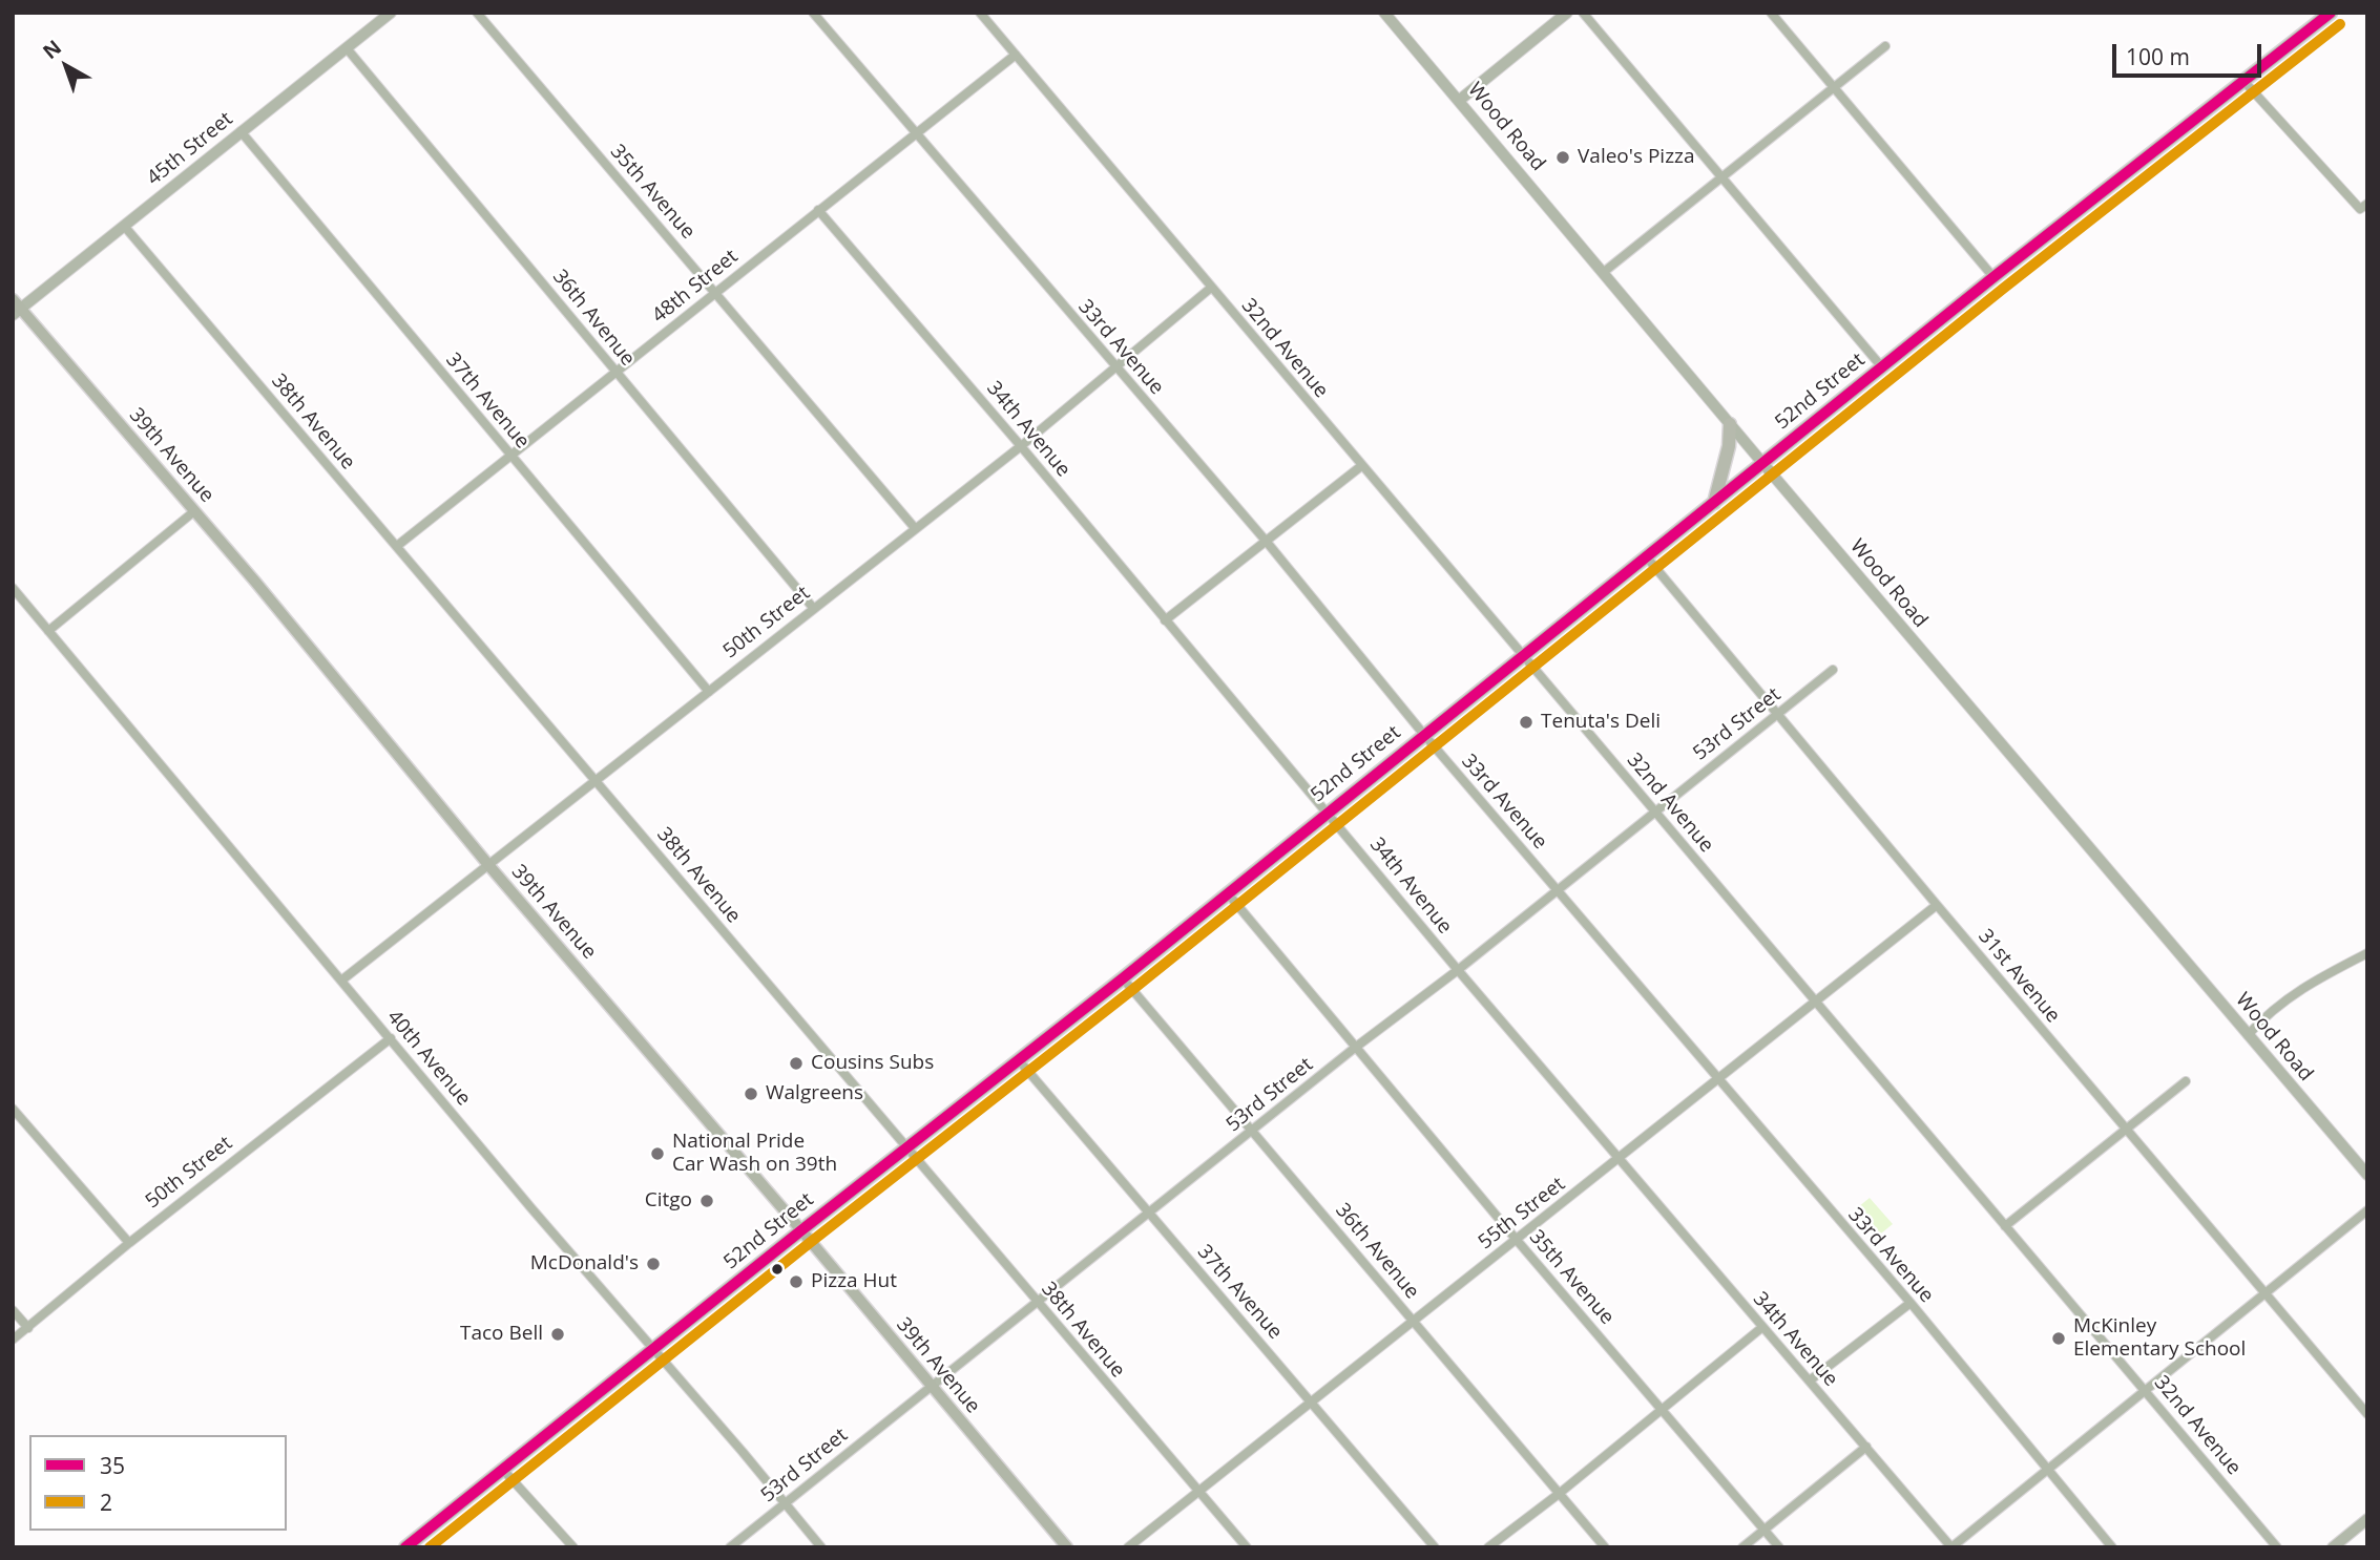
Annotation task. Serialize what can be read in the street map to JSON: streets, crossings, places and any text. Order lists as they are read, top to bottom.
{
  "streets": {
    "main road": ["52nd Street", "39th Avenue"],
    "street": [
      "Wood Road",
      "45th Street",
      "35th Avenue",
      "48th Street",
      "36th Avenue",
      "33rd Avenue",
      "32nd Avenue",
      "37th Avenue",
      "38th Avenue",
      "34th Avenue",
      "50th Street",
      "53rd Street",
      "31st Avenue",
      "40th Avenue",
      "55th Street"
    ]
  },
  "crossings": [
    ["Wood Road", "52nd Street"],
    ["45th Street", "36th Avenue"],
    ["45th Street", "37th Avenue"],
    ["45th Street", "38th Avenue"],
    ["45th Street", "39th Avenue"],
    ["35th Avenue", "48th Street"],
    ["35th Avenue", "52nd Street"],
    ["35th Avenue", "50th Street"],
    ["35th Avenue", "53rd Street"],
    ["35th Avenue", "55th Street"],
    ["48th Street", "36th Avenue"],
    ["48th Street", "33rd Avenue"],
    ["48th Street", "32nd Avenue"],
    ["48th Street", "37th Avenue"],
    ["48th Street", "38th Avenue"],
    ["48th Street", "34th Avenue"],
    ["36th Avenue", "52nd Street"],
    ["36th Avenue", "50th Street"],
    ["36th Avenue", "53rd Street"],
    ["36th Avenue", "55th Street"],
    ["33rd Avenue", "52nd Street"],
    ["33rd Avenue", "50th Street"],
    ["33rd Avenue", "53rd Street"],
    ["33rd Avenue", "55th Street"],
    ["32nd Avenue", "52nd Street"],
    ["32nd Avenue", "50th Street"],
    ["32nd Avenue", "53rd Street"],
    ["32nd Avenue", "55th Street"],
    ["52nd Street", "37th Avenue"],
    ["52nd Street", "38th Avenue"],
    ["52nd Street", "34th Avenue"],
    ["52nd Street", "39th Avenue"],
    ["52nd Street", "31st Avenue"],
    ["52nd Street", "40th Avenue"],
    ["37th Avenue", "50th Street"],
    ["37th Avenue", "53rd Street"],
    ["37th Avenue", "55th Street"],
    ["38th Avenue", "50th Street"],
    ["38th Avenue", "53rd Street"],
    ["38th Avenue", "55th Street"],
    ["34th Avenue", "50th Street"],
    ["34th Avenue", "53rd Street"],
    ["34th Avenue", "55th Street"],
    ["39th Avenue", "50th Street"],
    ["39th Avenue", "53rd Street"],
    ["50th Street", "40th Avenue"],
    ["53rd Street", "31st Avenue"],
    ["53rd Street", "40th Avenue"],
    ["31st Avenue", "55th Street"]
  ],
  "places": [
    "Valeo's Pizza",
    "Tenuta's Deli",
    "Cousins Subs",
    "Walgreens",
    "National Pride Car Wash on 39th",
    "Citgo",
    "McDonald's",
    "Pizza Hut",
    "Taco Bell",
    "McKinley Elementary School"
  ],
  "lines": ["transit line 35", "transit line 2"],
  "legend": ["35", "2"],
  "scale_bar": "100 m",
  "north": "top left"
}
